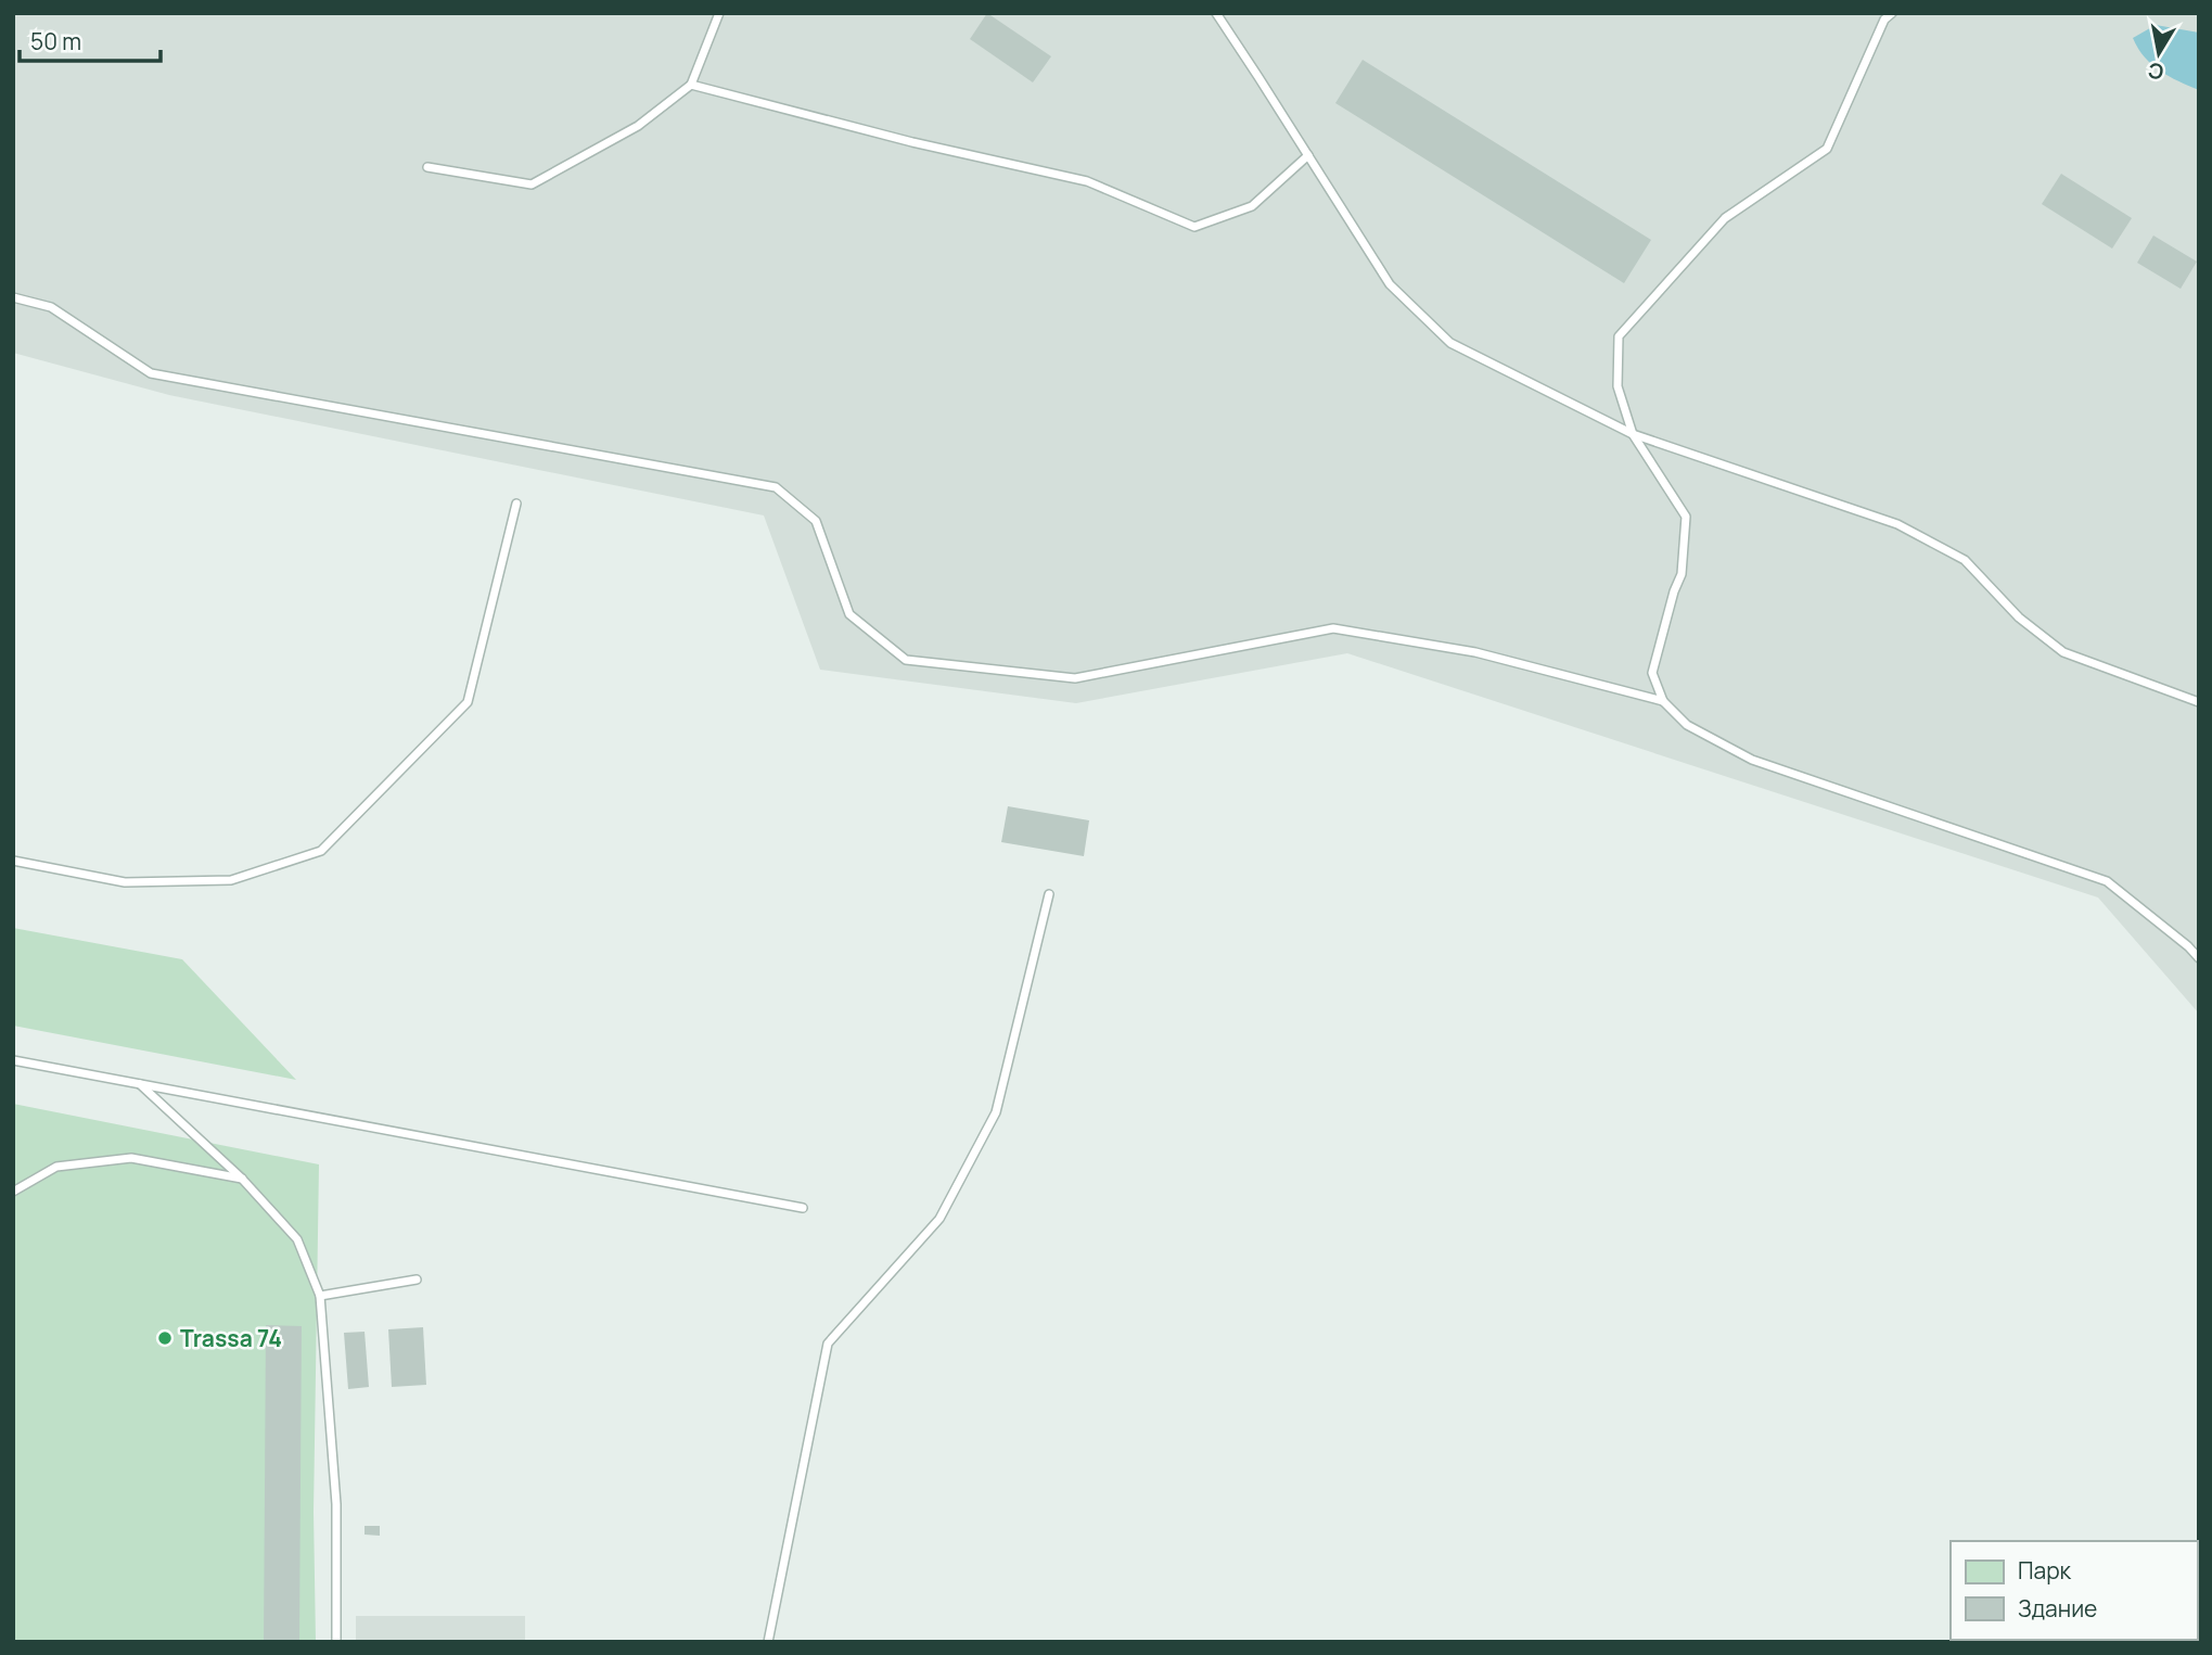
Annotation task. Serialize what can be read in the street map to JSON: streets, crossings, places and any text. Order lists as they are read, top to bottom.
{
  "places": ["Trassa 74"],
  "legend": ["Парк", "Здание"],
  "scale_bar": "50 m",
  "north": "bottom"
}
